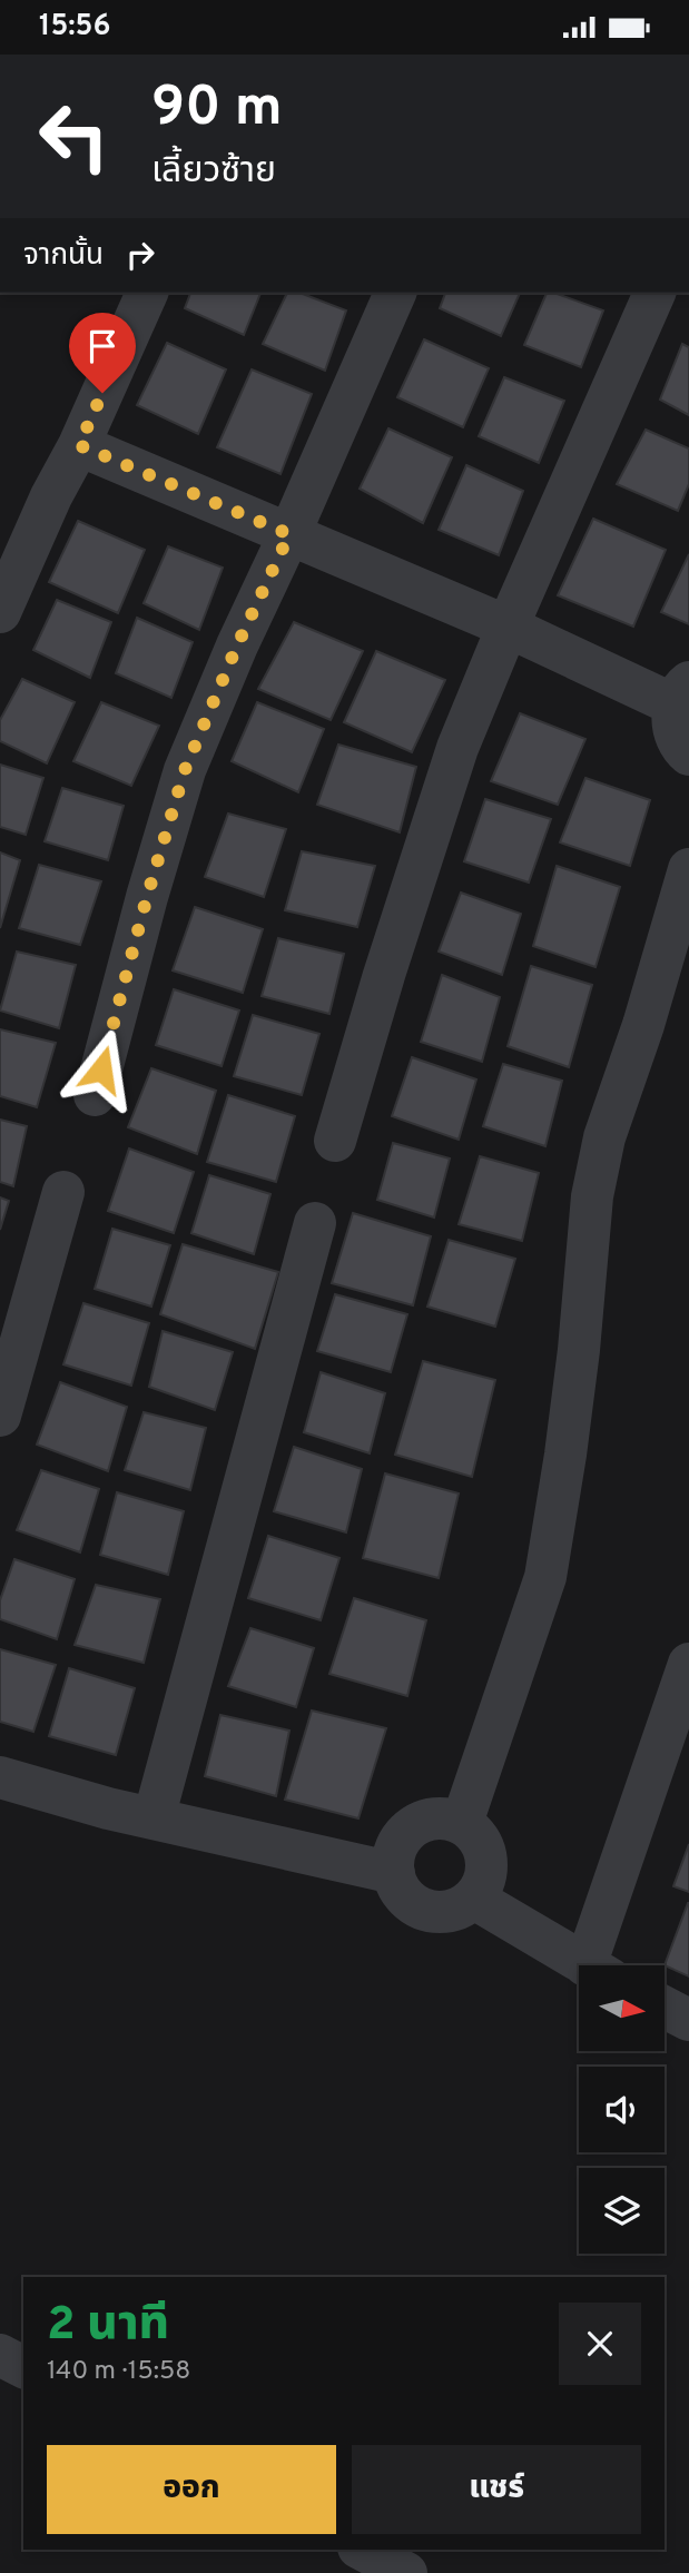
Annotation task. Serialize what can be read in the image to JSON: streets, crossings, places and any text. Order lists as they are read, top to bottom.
{
  "north": "right",
  "page": {
    "status": "15:56",
    "turn": ["90 m", "เลี้ยวซ้าย"],
    "then": "จากนั้น",
    "heading": ["2 นาที", "140 m · 15:58"],
    "buttons": ["ออก", "แชร์"]
  }
}
